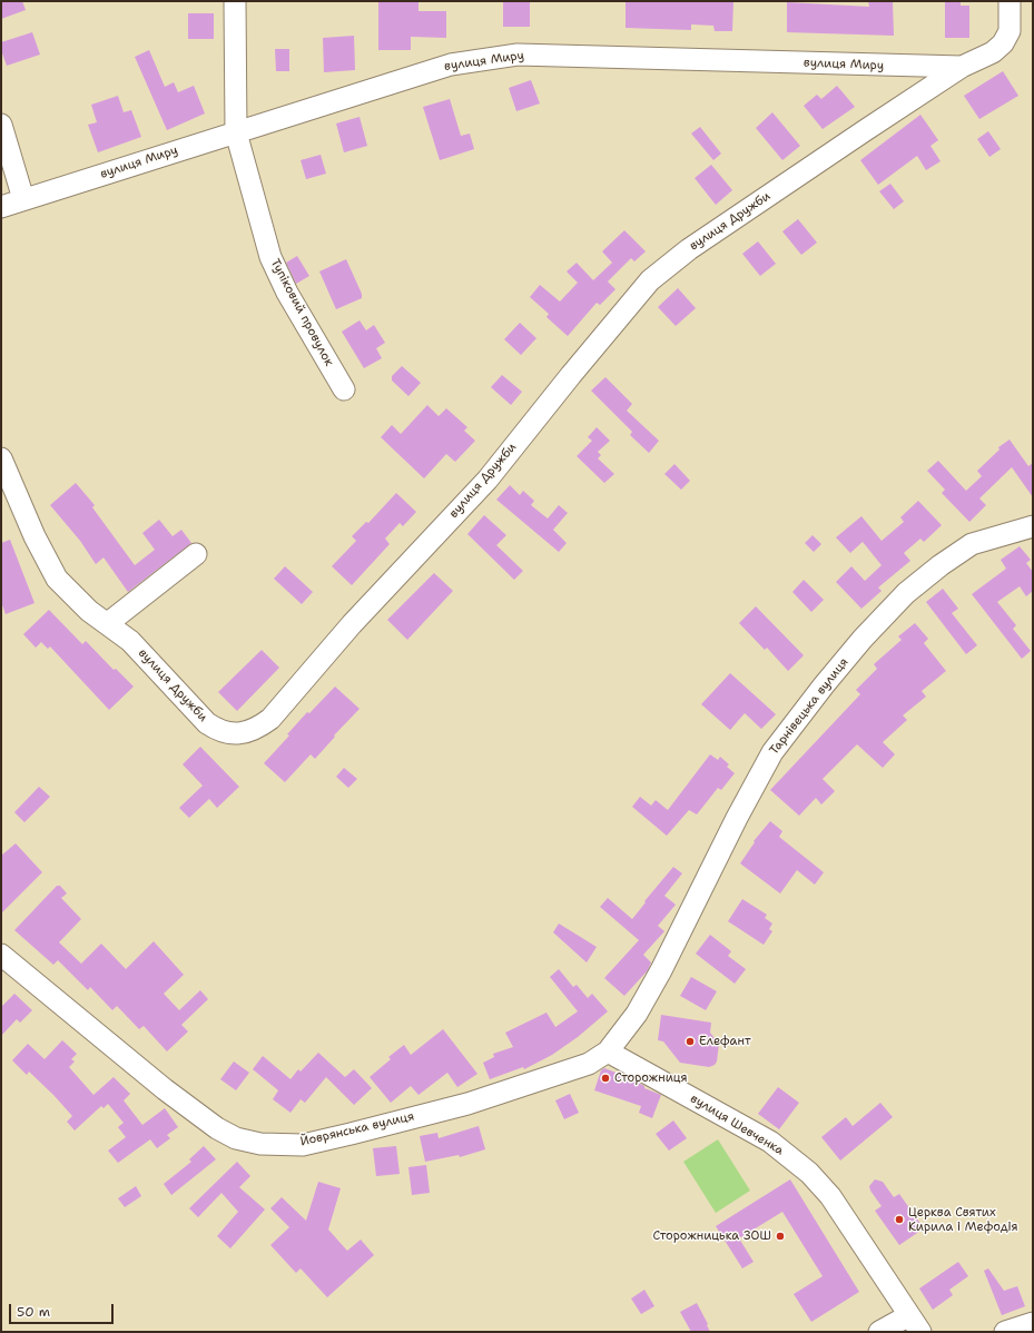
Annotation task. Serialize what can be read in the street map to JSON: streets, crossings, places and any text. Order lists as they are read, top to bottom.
{
  "streets": {
    "street": [
      "вулиця Миру",
      "вулиця Дружби",
      "Тупіковий провулок",
      "Тарнівецька вулиця",
      "вулиця Шевченка",
      "Йоврянська вулиця"
    ]
  },
  "crossings": [
    ["вулиця Миру", "вулиця Дружби"],
    ["вулиця Миру", "Тупіковий провулок"],
    ["Тарнівецька вулиця", "вулиця Шевченка"],
    ["Тарнівецька вулиця", "Йоврянська вулиця"],
    ["вулиця Шевченка", "Йоврянська вулиця"]
  ],
  "places": [
    "Елефант",
    "Сторожниця",
    "Церква Святих Кирила і Мефодія",
    "Сторожницька ЗОШ"
  ],
  "scale_bar": "50 m"
}
